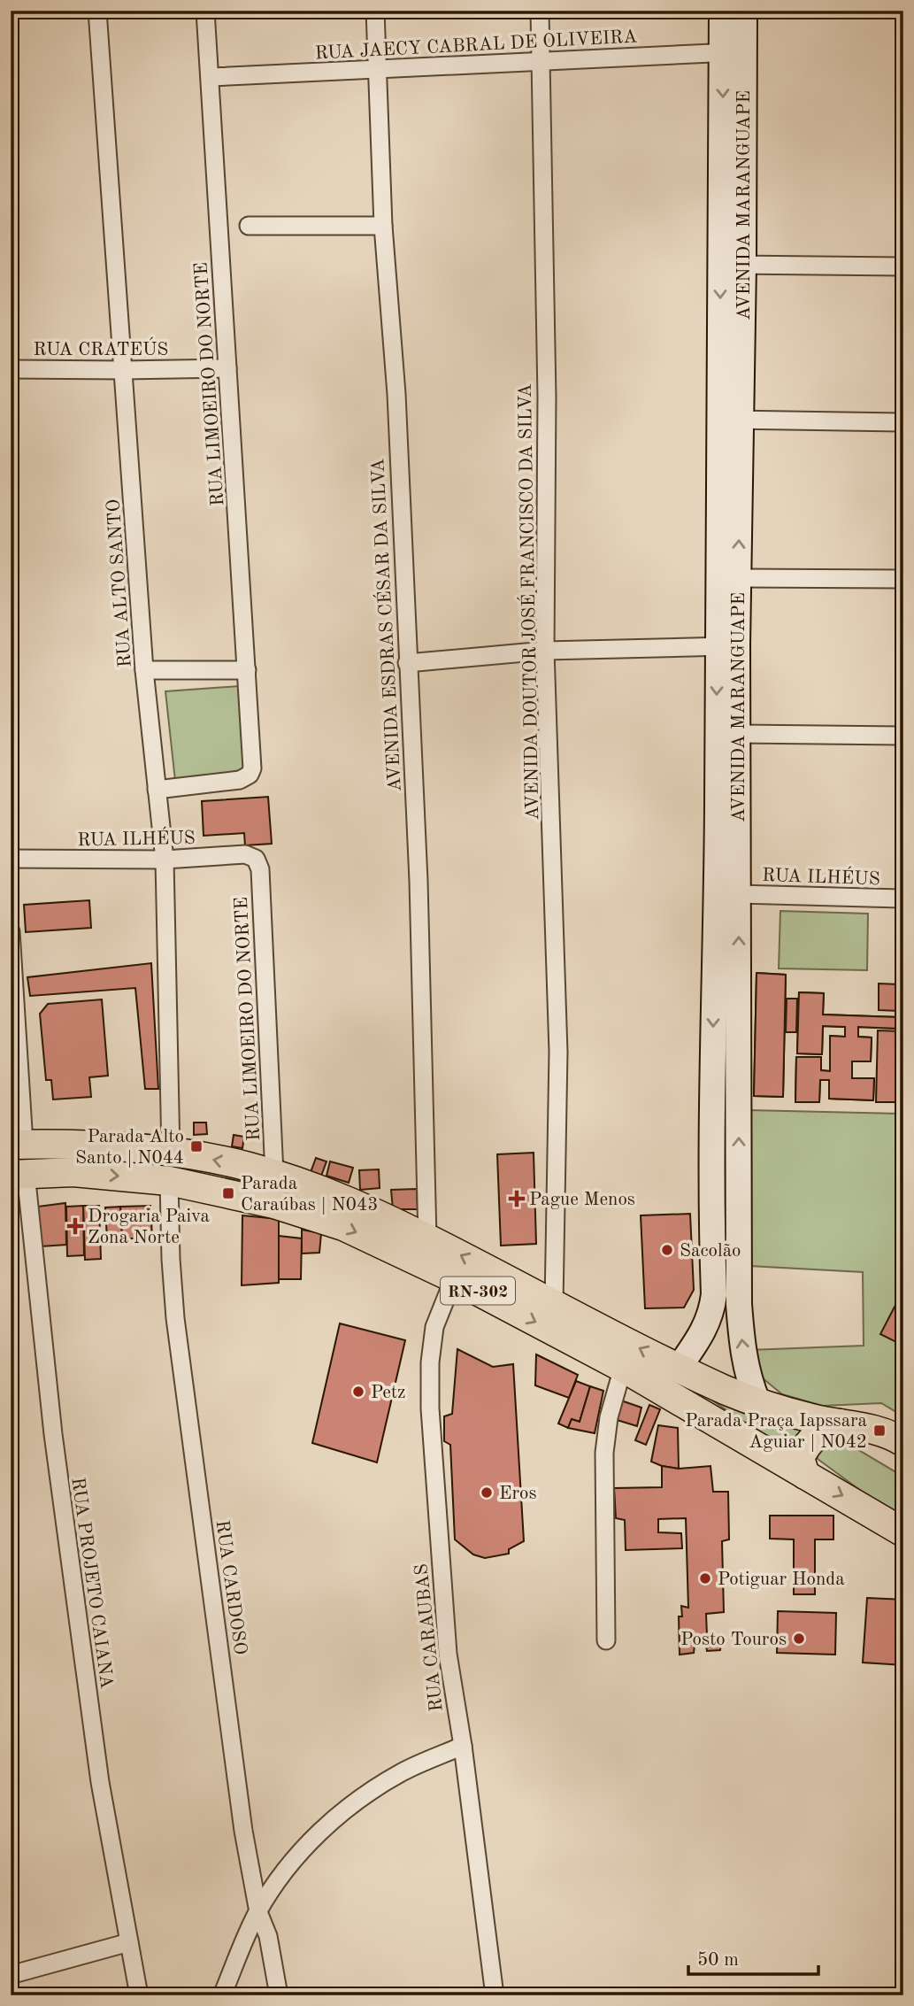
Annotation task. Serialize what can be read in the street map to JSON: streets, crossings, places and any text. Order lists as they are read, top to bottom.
{
  "streets": {
    "main road": ["AVENIDA MARANGUAPE", "RN-302"],
    "street": [
      "RUA JAECY CABRAL DE OLIVEIRA",
      "RUA CRATEÚS",
      "RUA LIMOEIRO DO NORTE",
      "RUA ALTO SANTO",
      "AVENIDA DOUTOR JOSÉ FRANCISCO DA SILVA",
      "AVENIDA ESDRAS CÉSAR DA SILVA",
      "RUA ILHÉUS",
      "RUA PROJETO CAIANA",
      "RUA CARDOSO",
      "RUA CARAUBAS"
    ]
  },
  "crossings": [
    ["RUA JAECY CABRAL DE OLIVEIRA", "AVENIDA MARANGUAPE"],
    ["RUA JAECY CABRAL DE OLIVEIRA", "RUA LIMOEIRO DO NORTE"],
    ["RUA JAECY CABRAL DE OLIVEIRA", "AVENIDA DOUTOR JOSÉ FRANCISCO DA SILVA"],
    ["RUA JAECY CABRAL DE OLIVEIRA", "AVENIDA ESDRAS CÉSAR DA SILVA"],
    ["AVENIDA MARANGUAPE", "RUA ILHÉUS"],
    ["AVENIDA MARANGUAPE", "RN-302"],
    ["RUA CRATEÚS", "RUA LIMOEIRO DO NORTE"],
    ["RUA CRATEÚS", "RUA ALTO SANTO"],
    ["RUA LIMOEIRO DO NORTE", "RUA ALTO SANTO"],
    ["RUA LIMOEIRO DO NORTE", "RUA ILHÉUS"],
    ["RUA LIMOEIRO DO NORTE", "RN-302"],
    ["RUA ALTO SANTO", "RUA ILHÉUS"],
    ["RUA ALTO SANTO", "RN-302"],
    ["AVENIDA DOUTOR JOSÉ FRANCISCO DA SILVA", "RN-302"],
    ["AVENIDA ESDRAS CÉSAR DA SILVA", "RN-302"],
    ["RN-302", "RUA PROJETO CAIANA"],
    ["RN-302", "RUA CARDOSO"],
    ["RN-302", "RUA CARAUBAS"]
  ],
  "places": {
    "transit": ["Parada Alto Santo | N044", "Parada Caraúbas | N043", "Parada Praça Iapssara Aguiar | N042"],
    "health": ["Pague Menos", "Drogaria Paiva Zona Norte"],
    "other": [
      "Sacolão",
      "Petz",
      "Eros",
      "Potiguar Honda",
      "Posto Touros"
    ]
  },
  "scale_bar": "50 m"
}
